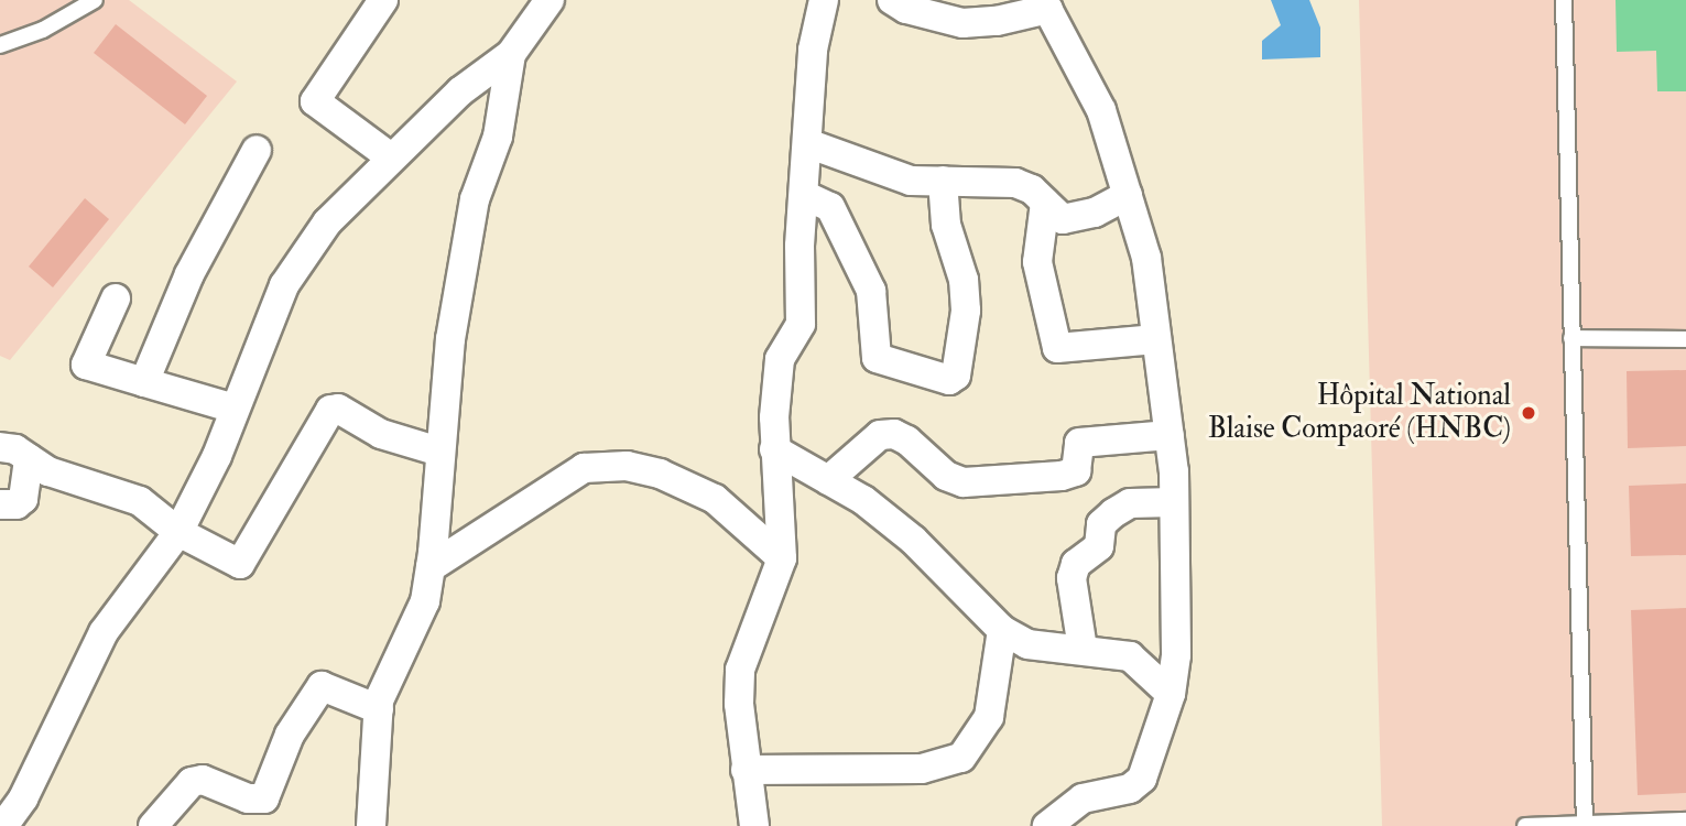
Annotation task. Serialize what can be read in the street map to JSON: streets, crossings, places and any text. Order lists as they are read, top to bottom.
{
  "places": ["Hôpital National Blaise Compaoré (HNBC)"]
}
